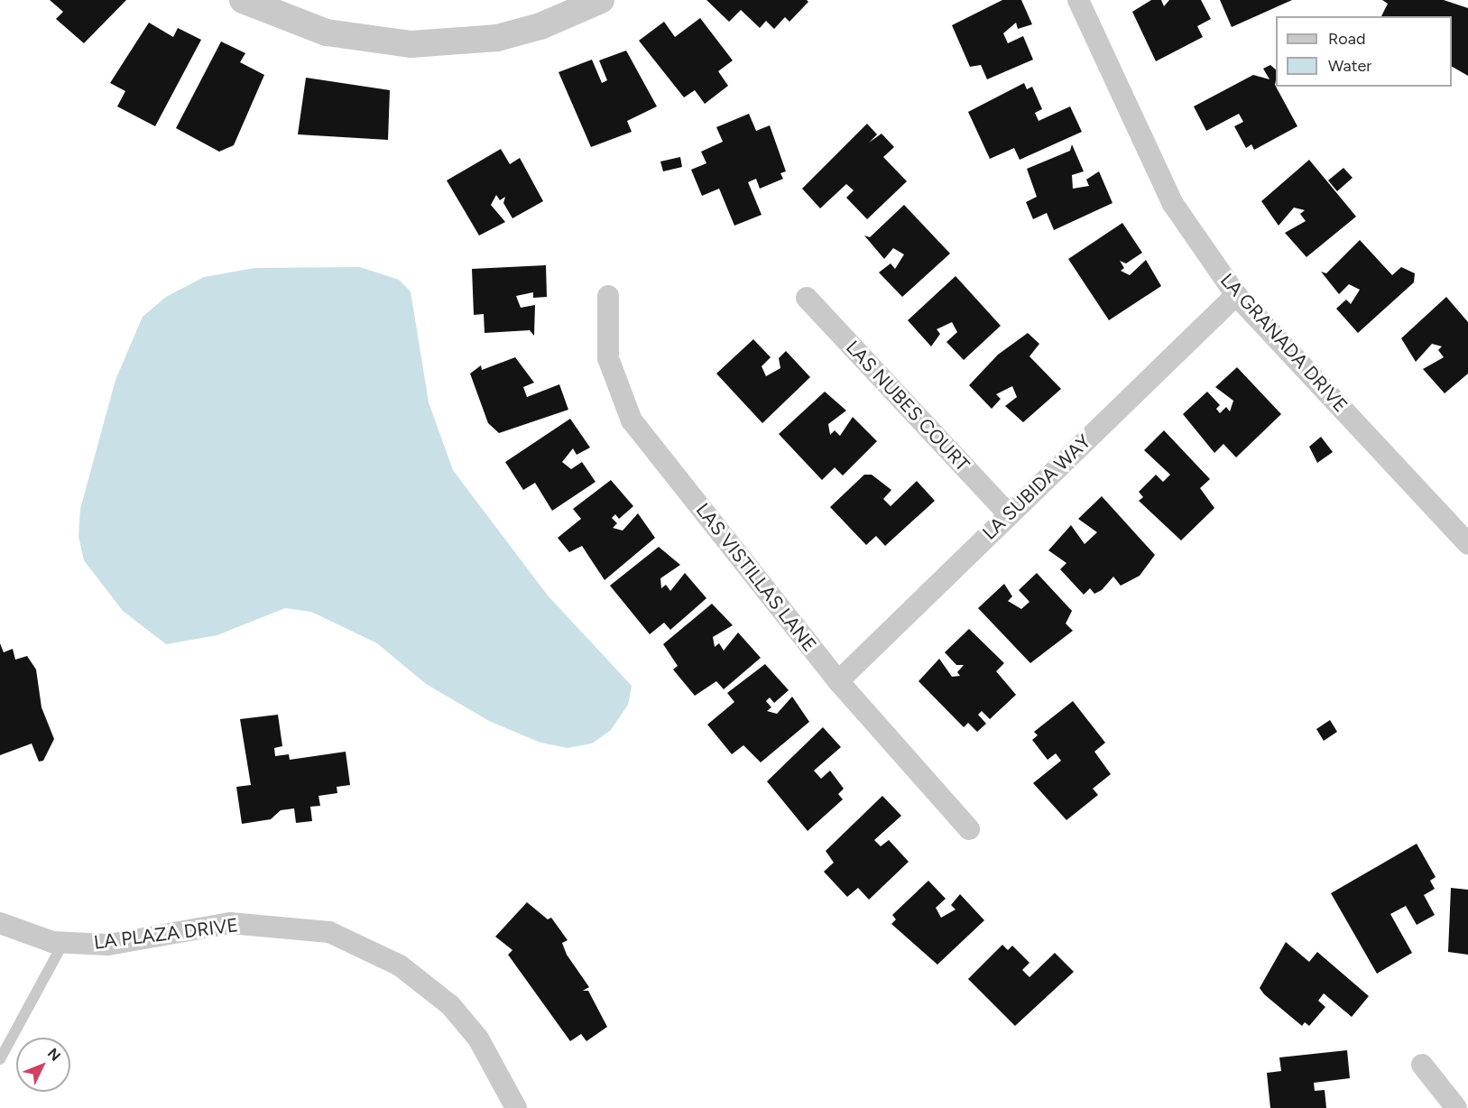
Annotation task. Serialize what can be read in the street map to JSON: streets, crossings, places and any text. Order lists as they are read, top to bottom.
{
  "streets": {
    "street": [
      "LA GRANADA DRIVE",
      "LAS NUBES COURT",
      "LA SUBIDA WAY",
      "LAS VISTILLAS LANE",
      "LA PLAZA DRIVE"
    ]
  },
  "crossings": [
    ["LA GRANADA DRIVE", "LA SUBIDA WAY"],
    ["LAS NUBES COURT", "LA SUBIDA WAY"],
    ["LA SUBIDA WAY", "LAS VISTILLAS LANE"]
  ],
  "legend": ["Road", "Water"],
  "north": "top right"
}
